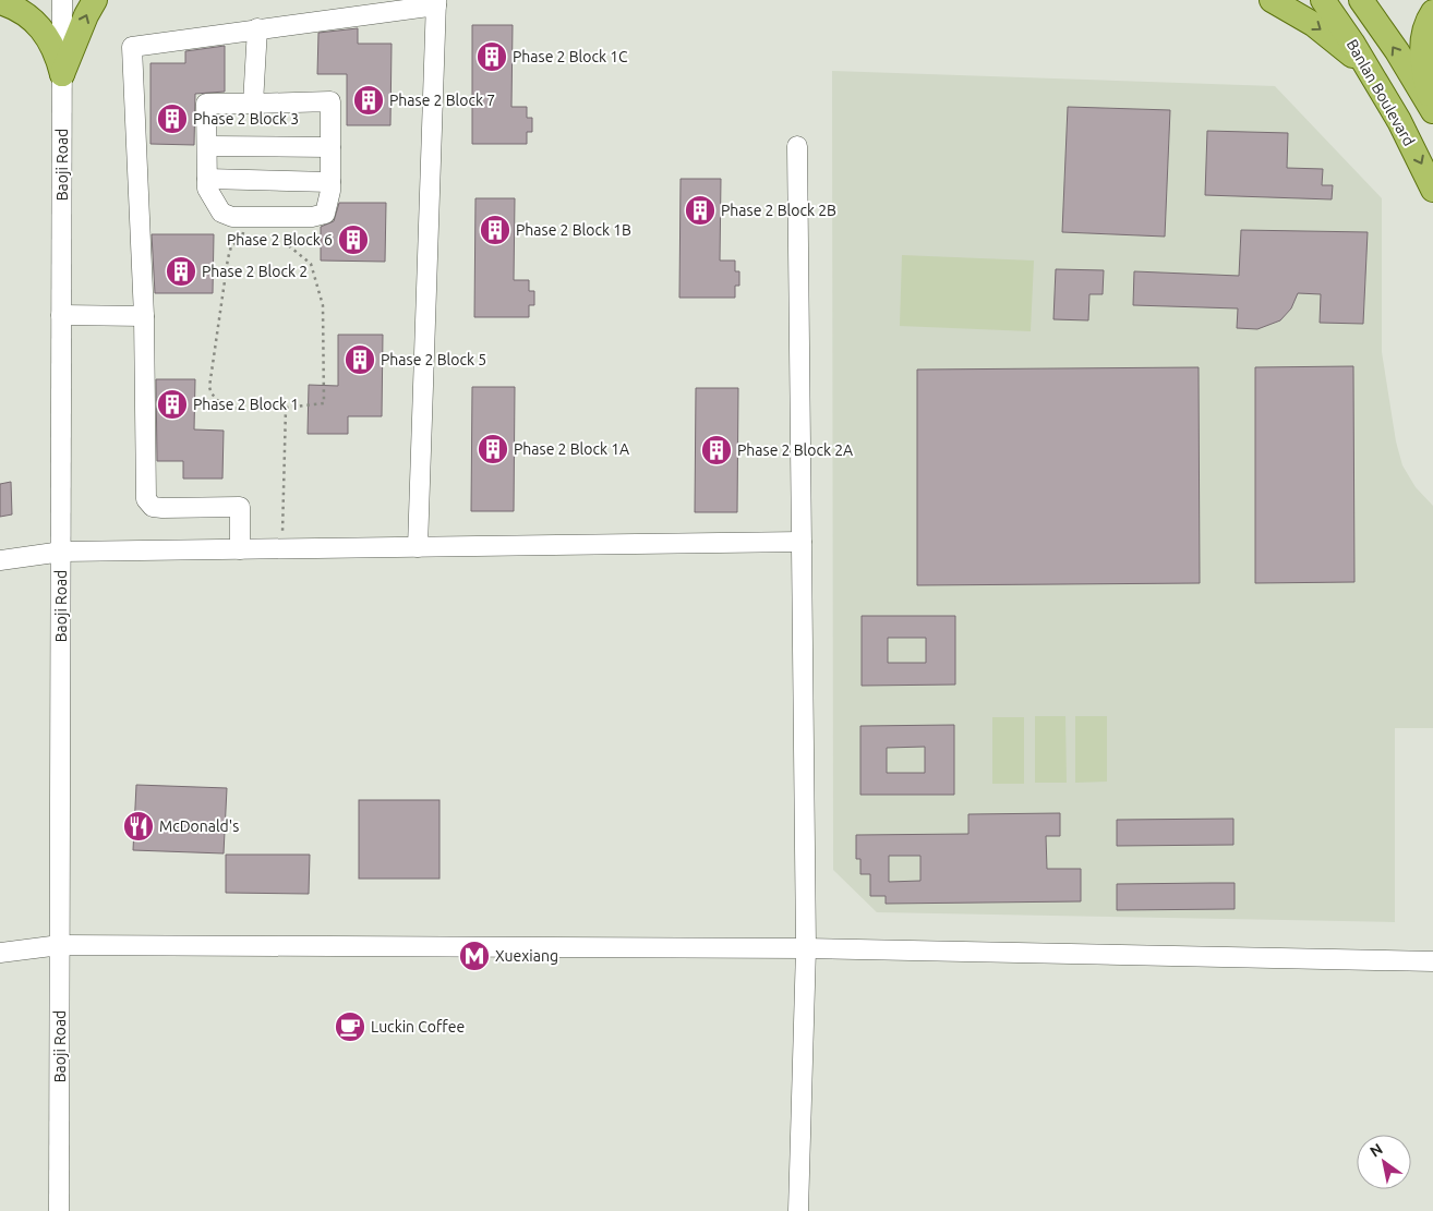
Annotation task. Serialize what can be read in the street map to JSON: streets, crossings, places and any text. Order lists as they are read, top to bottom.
{
  "streets": {
    "main road": ["Banlan Boulevard"],
    "street": ["Baoji Road"]
  },
  "places": {
    "building": [
      "Phase 2 Block 1C",
      "Phase 2 Block 7",
      "Phase 2 Block 3",
      "Phase 2 Block 2B",
      "Phase 2 Block 1B",
      "Phase 2 Block 6",
      "Phase 2 Block 2",
      "Phase 2 Block 5",
      "Phase 2 Block 1",
      "Phase 2 Block 1A",
      "Phase 2 Block 2A"
    ],
    "restaurant": ["McDonald's"],
    "metro station": ["Xuexiang"],
    "cafe": ["Luckin Coffee"]
  },
  "north": "top left"
}
